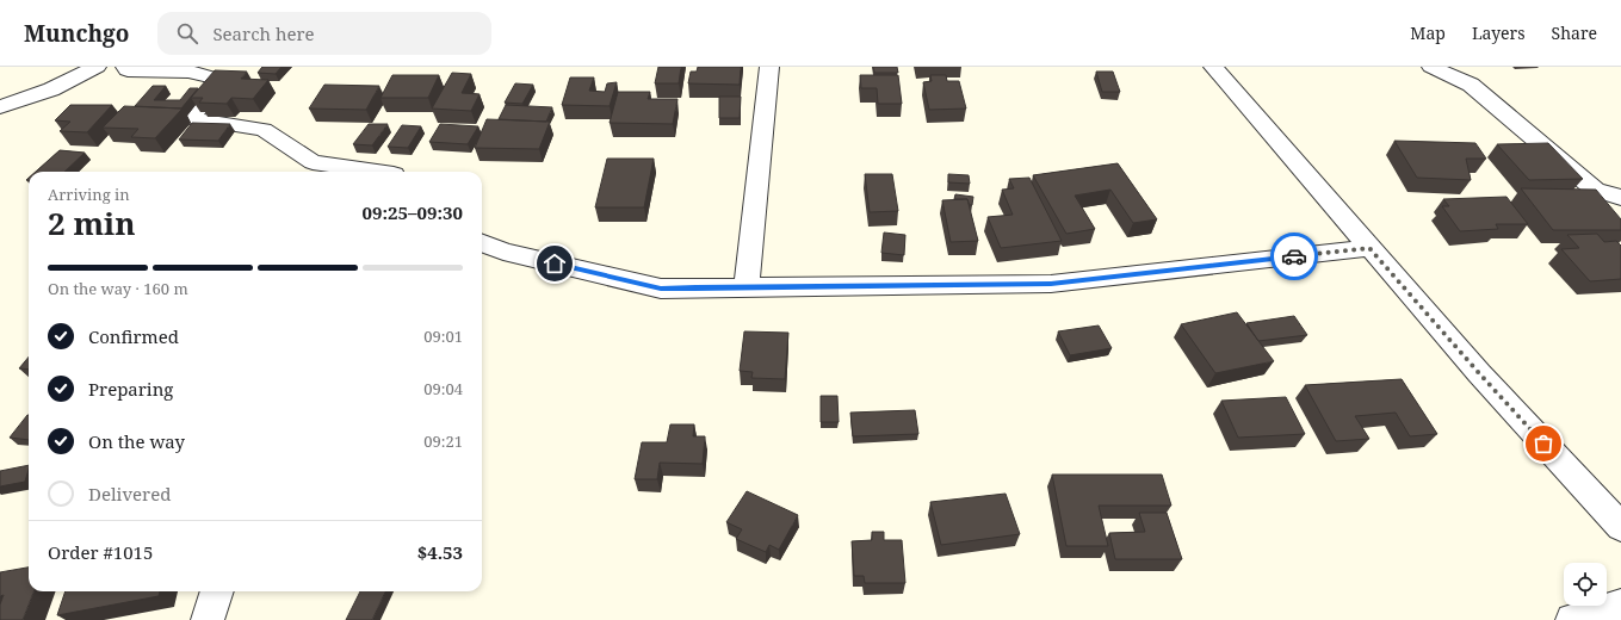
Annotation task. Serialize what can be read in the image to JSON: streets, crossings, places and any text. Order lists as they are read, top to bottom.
{
  "page": {
    "header": "Munchgo",
    "search": "Search here",
    "nav": ["Map", "Layers", "Share"],
    "heading": ["2 min", "Arriving in", "09:25–09:30"],
    "panel": ["Order #1015", "$4.53"],
    "bar": "On the way · 160 m",
    "list": [
      ["Confirmed", "09:01"],
      ["Preparing", "09:04"],
      ["On the way", "09:21"],
      "Delivered"
    ]
  }
}
